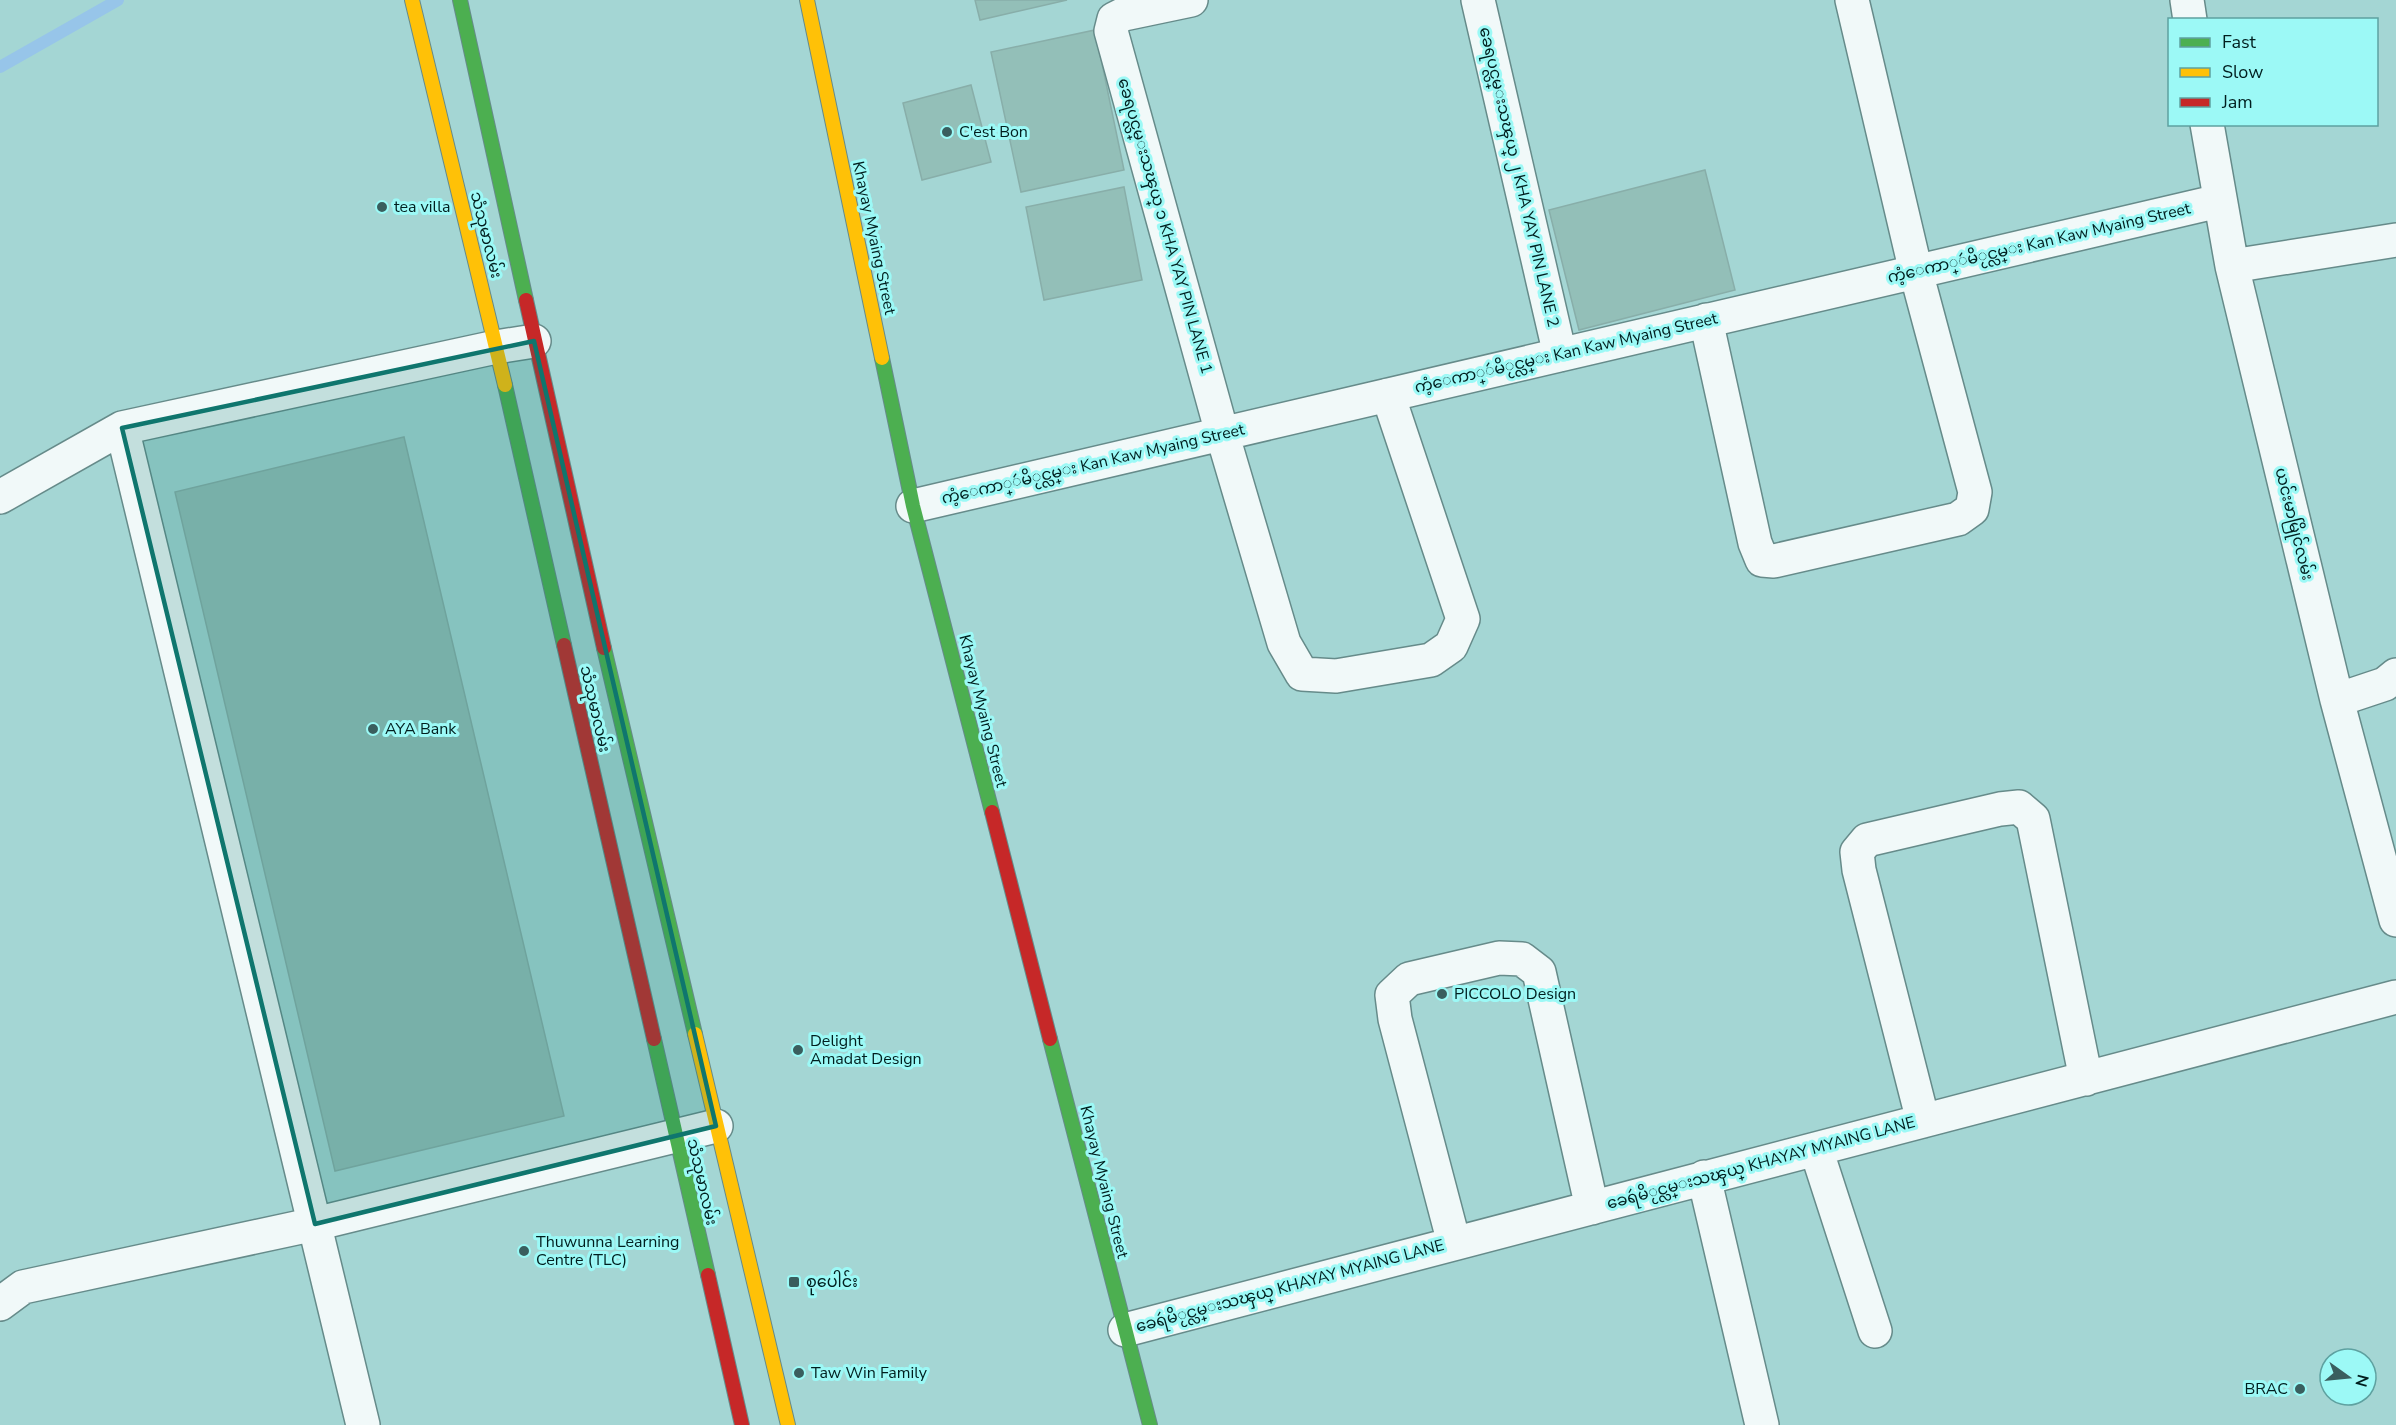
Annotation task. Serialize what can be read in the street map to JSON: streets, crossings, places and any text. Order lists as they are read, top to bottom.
{
  "streets": {
    "main road": ["သံသုမာလမ်း", "Khayay Myaing Street"],
    "street": [
      "ခေရပင္လမ္းသၾယ္ ၂ KHA YAY PIN LANE 2",
      "ခေရပင္လမ္းသၾယ္ ၁ KHA YAY PIN LANE 1",
      "ကံ့ေကာ္ဴမိႂင္လမ္း Kan Kaw Myaing Street",
      "ယင်းမာမြိုင်လမ်း",
      "ခေရဴမိႂင္လမ္းသၾယ္ KHAYAY MYAING LANE"
    ]
  },
  "crossings": [
    ["ခေရပင္လမ္းသၾယ္ ၂ KHA YAY PIN LANE 2", "ကံ့ေကာ္ဴမိႂင္လမ္း Kan Kaw Myaing Street"],
    ["ခေရပင္လမ္းသၾယ္ ၁ KHA YAY PIN LANE 1", "ကံ့ေကာ္ဴမိႂင္လမ္း Kan Kaw Myaing Street"],
    ["Khayay Myaing Street", "ကံ့ေကာ္ဴမိႂင္လမ္း Kan Kaw Myaing Street"],
    ["Khayay Myaing Street", "ခေရဴမိႂင္လမ္းသၾယ္ KHAYAY MYAING LANE"],
    ["ကံ့ေကာ္ဴမိႂင္လမ္း Kan Kaw Myaing Street", "ယင်းမာမြိုင်လမ်း"]
  ],
  "places": {
    "other": [
      "C'est Bon",
      "tea villa",
      "AYA Bank",
      "PICCOLO Design",
      "Delight Amadat Design",
      "Thuwunna Learning Centre (TLC)",
      "Taw Win Family",
      "BRAC"
    ],
    "transit": ["စုပေါင်း"]
  },
  "legend": ["Fast", "Slow", "Jam"],
  "north": "right"
}
